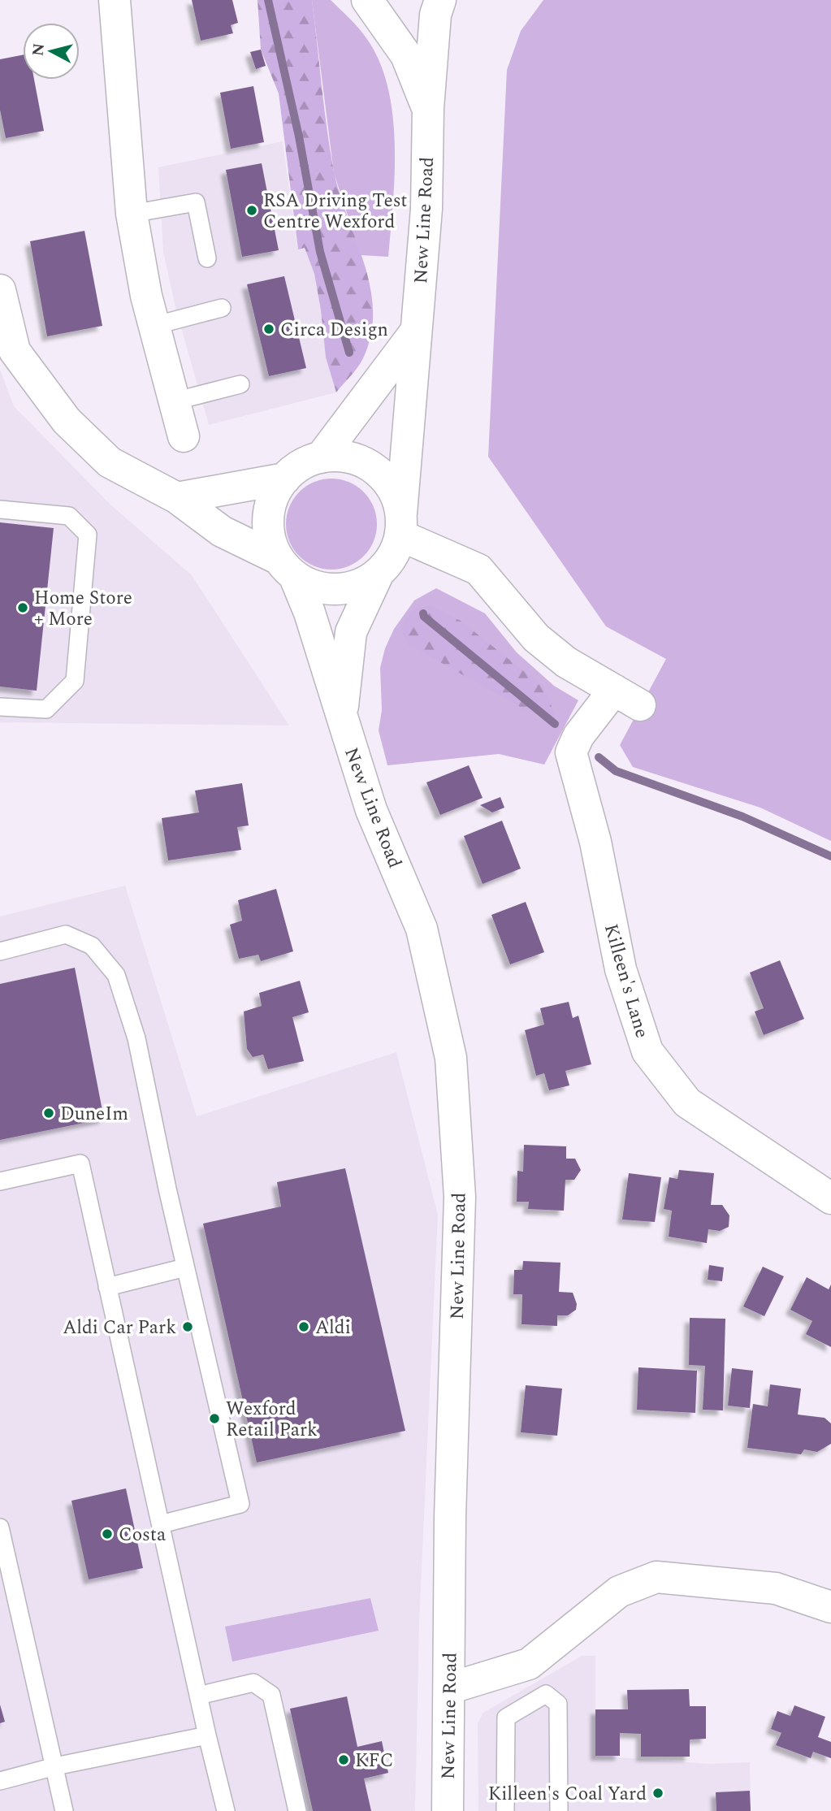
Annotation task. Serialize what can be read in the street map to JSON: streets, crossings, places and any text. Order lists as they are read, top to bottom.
{
  "streets": {
    "main road": ["New Line Road", "Killeen's Lane"]
  },
  "crossings": [
    ["New Line Road", "Killeen's Lane"]
  ],
  "places": [
    "RSA Driving Test Centre Wexford",
    "Circa Design",
    "Home Store + More",
    "DuneIm",
    "Aldi Car Park",
    "Aldi",
    "Wexford Retail Park",
    "Costa",
    "KFC",
    "Killeen's Coal Yard"
  ],
  "north": "left"
}
